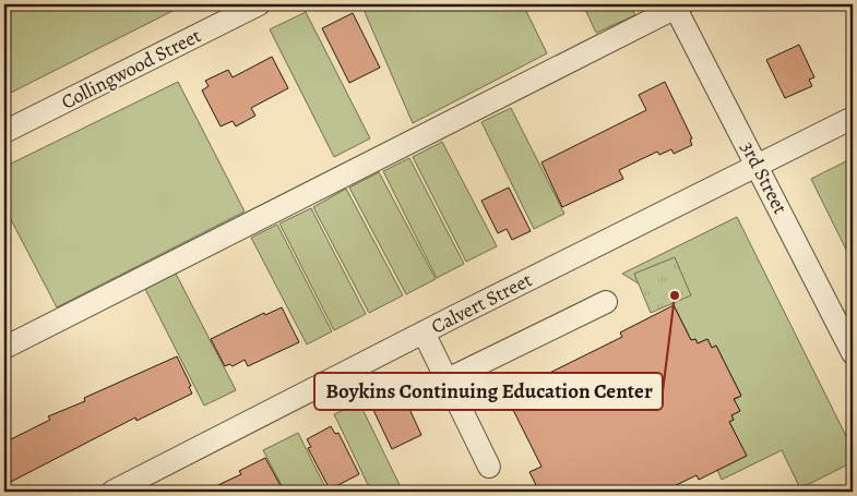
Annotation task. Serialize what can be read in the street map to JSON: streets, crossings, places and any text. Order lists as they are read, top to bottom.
{
  "streets": {
    "street": ["Collingwood Street", "3rd Street", "Calvert Street"]
  },
  "crossings": [
    ["3rd Street", "Calvert Street"]
  ],
  "places": ["Boykins Continuing Education Center"]
}
